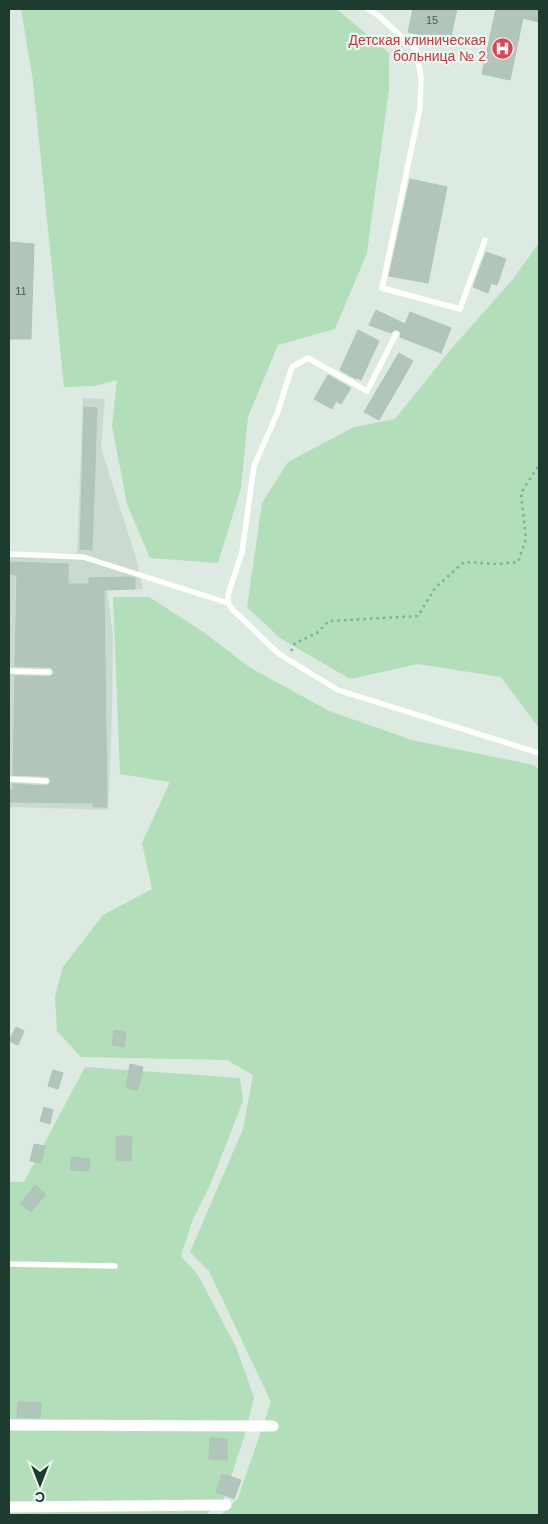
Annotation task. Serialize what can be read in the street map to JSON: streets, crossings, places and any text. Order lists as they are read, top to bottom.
{
  "places": {
    "hospital": ["Детская клиническая больница № 2"]
  },
  "house_numbers": ["15", "11"],
  "north": "bottom"
}
